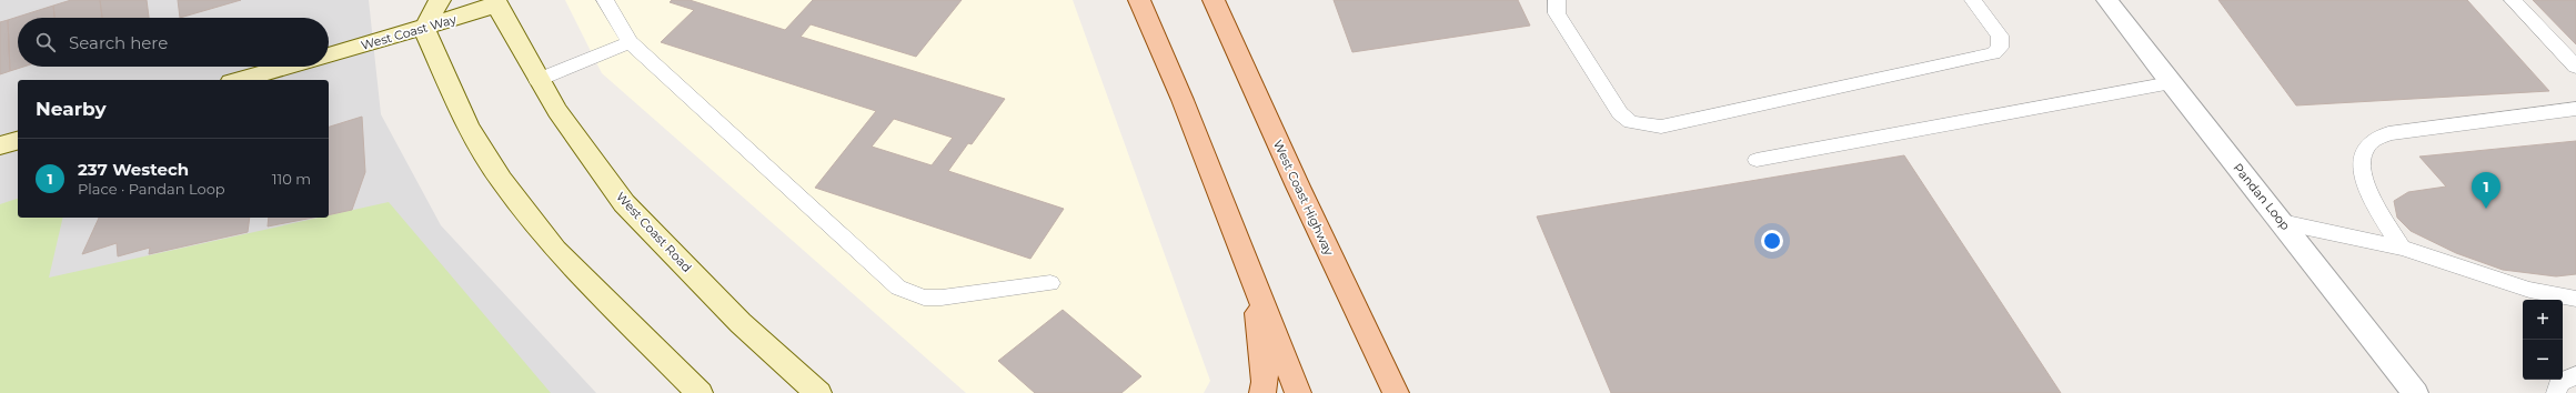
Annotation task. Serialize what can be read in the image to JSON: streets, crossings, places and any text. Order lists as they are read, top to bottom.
{
  "streets": {
    "main road": ["West Coast Highway"],
    "street": ["West Coast Way", "Pandan Loop", "West Coast Road"]
  },
  "crossings": [
    ["West Coast Way", "West Coast Road"]
  ],
  "page": {
    "search": "Search here",
    "heading": "Nearby",
    "list": [
      {
        "mark": "1",
        "name": "237 Westech",
        "note": "Place · Pandan Loop",
        "value": "110 m"
      }
    ],
    "pins": "1",
    "map_buttons": ["+", "−"]
  }
}
